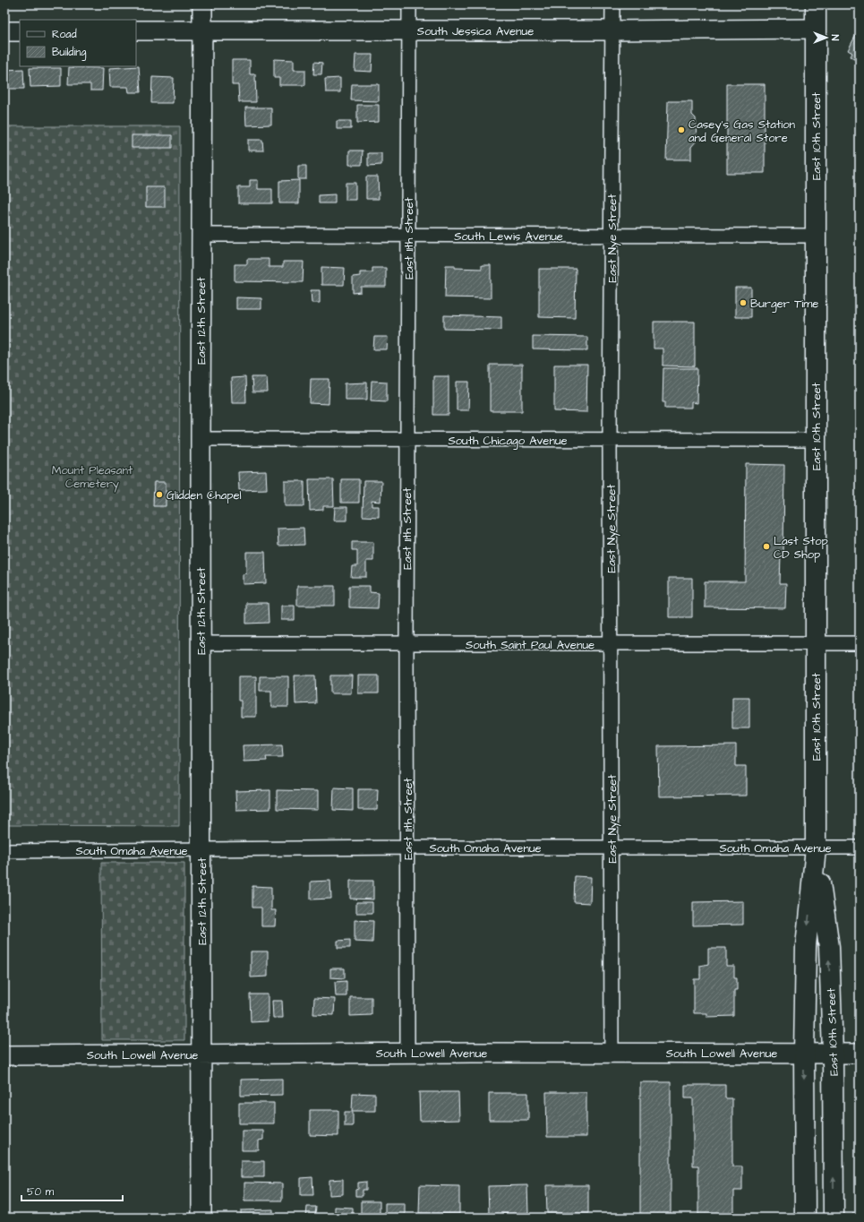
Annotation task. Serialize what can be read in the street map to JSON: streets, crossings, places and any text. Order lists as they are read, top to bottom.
{
  "streets": {
    "main road": ["East 10th Street"],
    "street": [
      "South Jessica Avenue",
      "South Lewis Avenue",
      "East 11th Street",
      "East Nye Street",
      "East 12th Street",
      "South Chicago Avenue",
      "South Saint Paul Avenue",
      "South Omaha Avenue",
      "South Lowell Avenue"
    ]
  },
  "crossings": [
    ["South Jessica Avenue", "East 10th Street"],
    ["South Jessica Avenue", "East 11th Street"],
    ["South Jessica Avenue", "East Nye Street"],
    ["South Jessica Avenue", "East 12th Street"],
    ["East 10th Street", "South Lewis Avenue"],
    ["East 10th Street", "South Chicago Avenue"],
    ["East 10th Street", "South Saint Paul Avenue"],
    ["East 10th Street", "South Omaha Avenue"],
    ["East 10th Street", "South Lowell Avenue"],
    ["South Lewis Avenue", "East 11th Street"],
    ["South Lewis Avenue", "East Nye Street"],
    ["South Lewis Avenue", "East 12th Street"],
    ["East 11th Street", "South Chicago Avenue"],
    ["East 11th Street", "South Saint Paul Avenue"],
    ["East 11th Street", "South Omaha Avenue"],
    ["East 11th Street", "South Lowell Avenue"],
    ["East Nye Street", "South Chicago Avenue"],
    ["East Nye Street", "South Saint Paul Avenue"],
    ["East Nye Street", "South Omaha Avenue"],
    ["East Nye Street", "South Lowell Avenue"],
    ["East 12th Street", "South Chicago Avenue"],
    ["East 12th Street", "South Saint Paul Avenue"],
    ["East 12th Street", "South Omaha Avenue"],
    ["East 12th Street", "South Lowell Avenue"]
  ],
  "parks": ["Mount Pleasant Cemetery"],
  "places": [
    "Casey's Gas Station and General Store",
    "Burger Time",
    "Glidden Chapel",
    "Last Stop CD Shop"
  ],
  "legend": ["Road", "Building"],
  "scale_bar": "50 m",
  "north": "right"
}
